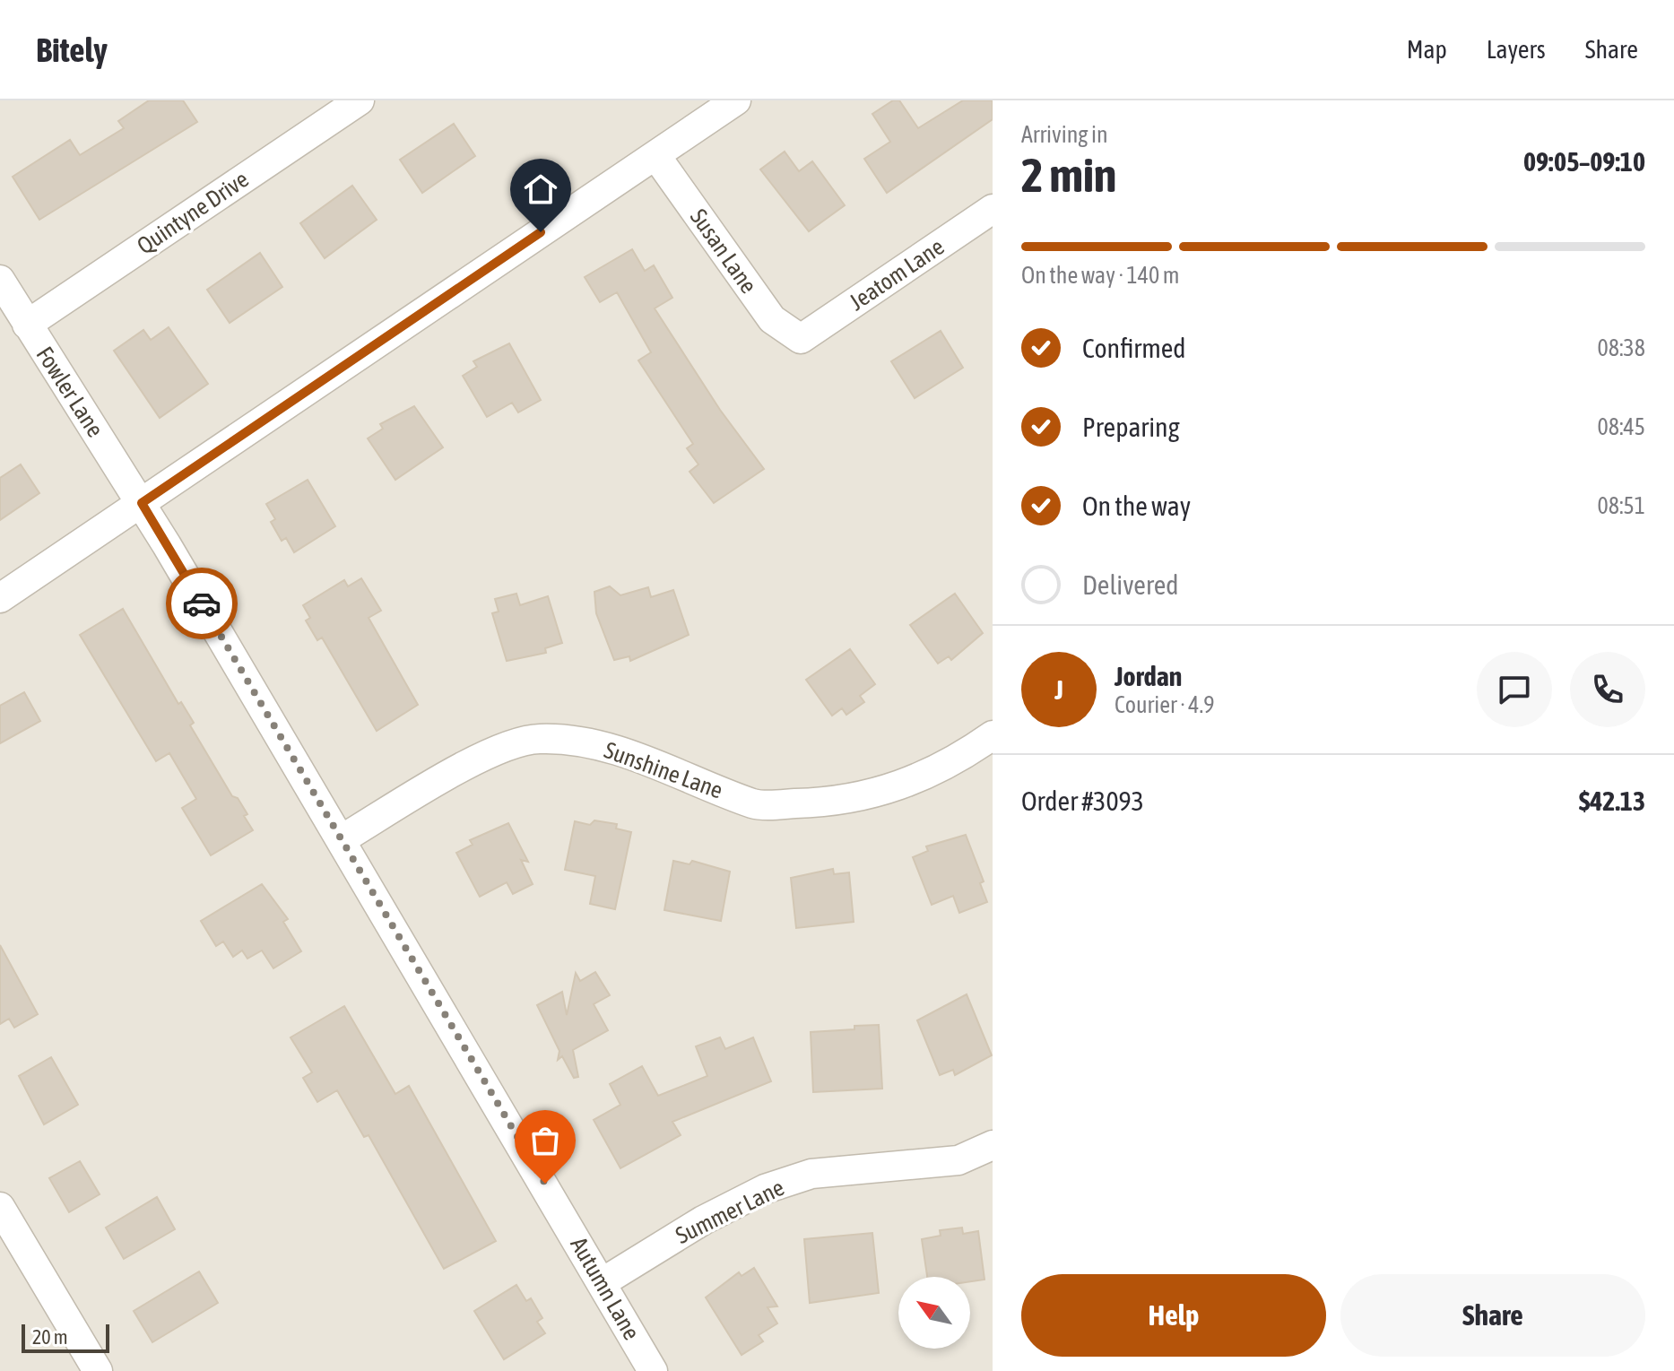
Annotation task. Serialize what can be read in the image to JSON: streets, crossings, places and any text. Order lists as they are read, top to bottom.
{
  "streets": {
    "street": [
      "Quintyne Drive",
      "Susan Lane",
      "Jeatom Lane",
      "Fowler Lane",
      "Sunshine Lane",
      "Summer Lane",
      "Autumn Lane"
    ]
  },
  "crossings": [
    ["Quintyne Drive", "Fowler Lane"],
    ["Susan Lane", "Jeatom Lane"],
    ["Fowler Lane", "Autumn Lane"],
    ["Sunshine Lane", "Autumn Lane"],
    ["Summer Lane", "Autumn Lane"]
  ],
  "scale_bar": "20 m",
  "north": "top left",
  "page": {
    "header": "Bitely",
    "nav": ["Map", "Layers", "Share"],
    "heading": ["2 min", "Arriving in", "09:05–09:10"],
    "panel": [
      "Jordan",
      "Courier · 4.9",
      "Order #3093",
      "$42.13"
    ],
    "bar": "On the way · 140 m",
    "list": [
      ["Confirmed", "08:38"],
      ["Preparing", "08:45"],
      ["On the way", "08:51"],
      "Delivered"
    ],
    "round": "J",
    "buttons": ["Help", "Share"],
    "scale": "20 m"
  }
}
